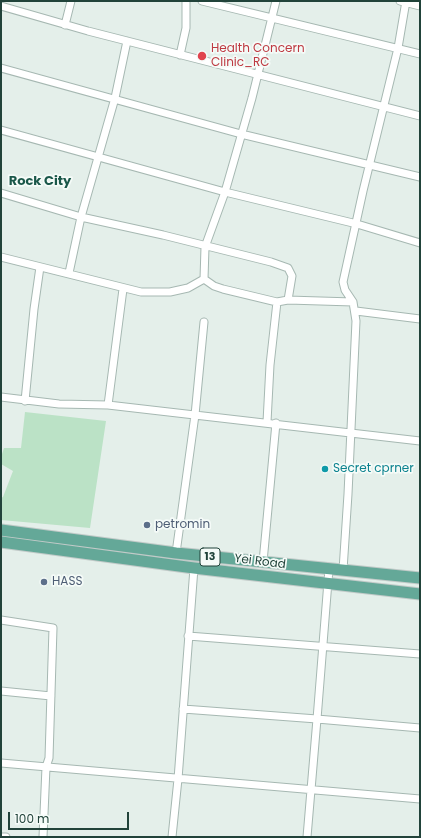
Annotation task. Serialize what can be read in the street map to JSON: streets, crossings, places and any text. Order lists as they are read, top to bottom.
{
  "streets": {
    "main road": ["13", "Yei Road"]
  },
  "districts": ["Rock City"],
  "places": [
    "Health Concern Clinic_RC",
    "Secret cprner",
    "petromin",
    "HASS"
  ],
  "scale_bar": "100 m"
}
